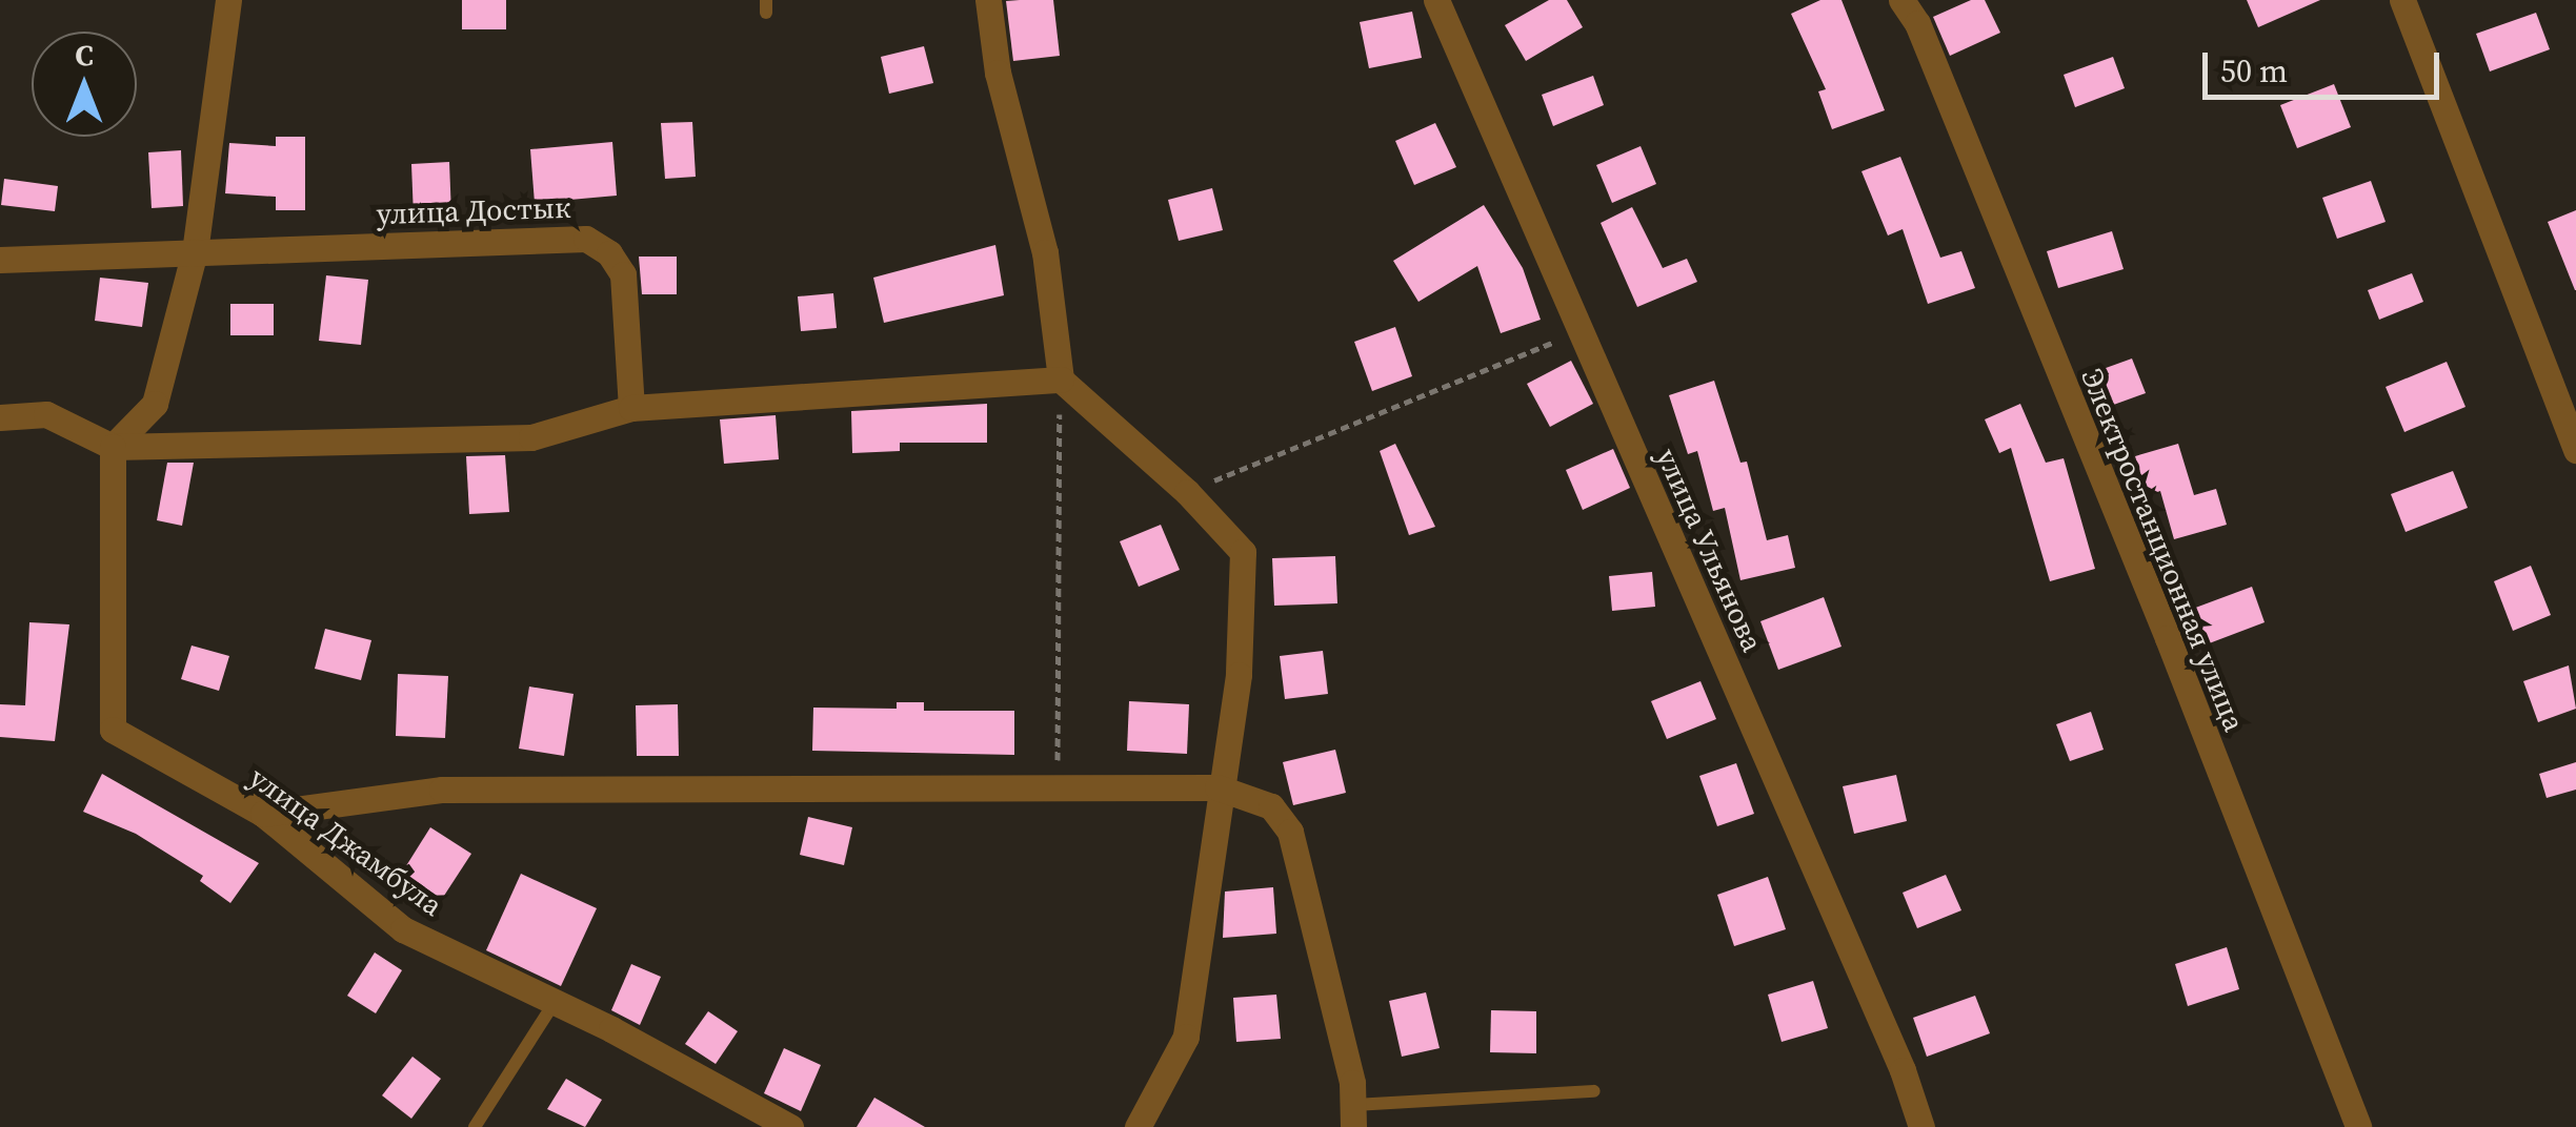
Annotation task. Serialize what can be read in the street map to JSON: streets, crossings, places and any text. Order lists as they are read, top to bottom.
{
  "streets": {
    "street": [
      "улица Достык",
      "улица Ульянова",
      "Электростанционная улица",
      "улица Джамбула"
    ]
  },
  "scale_bar": "50 m",
  "north": "top"
}
